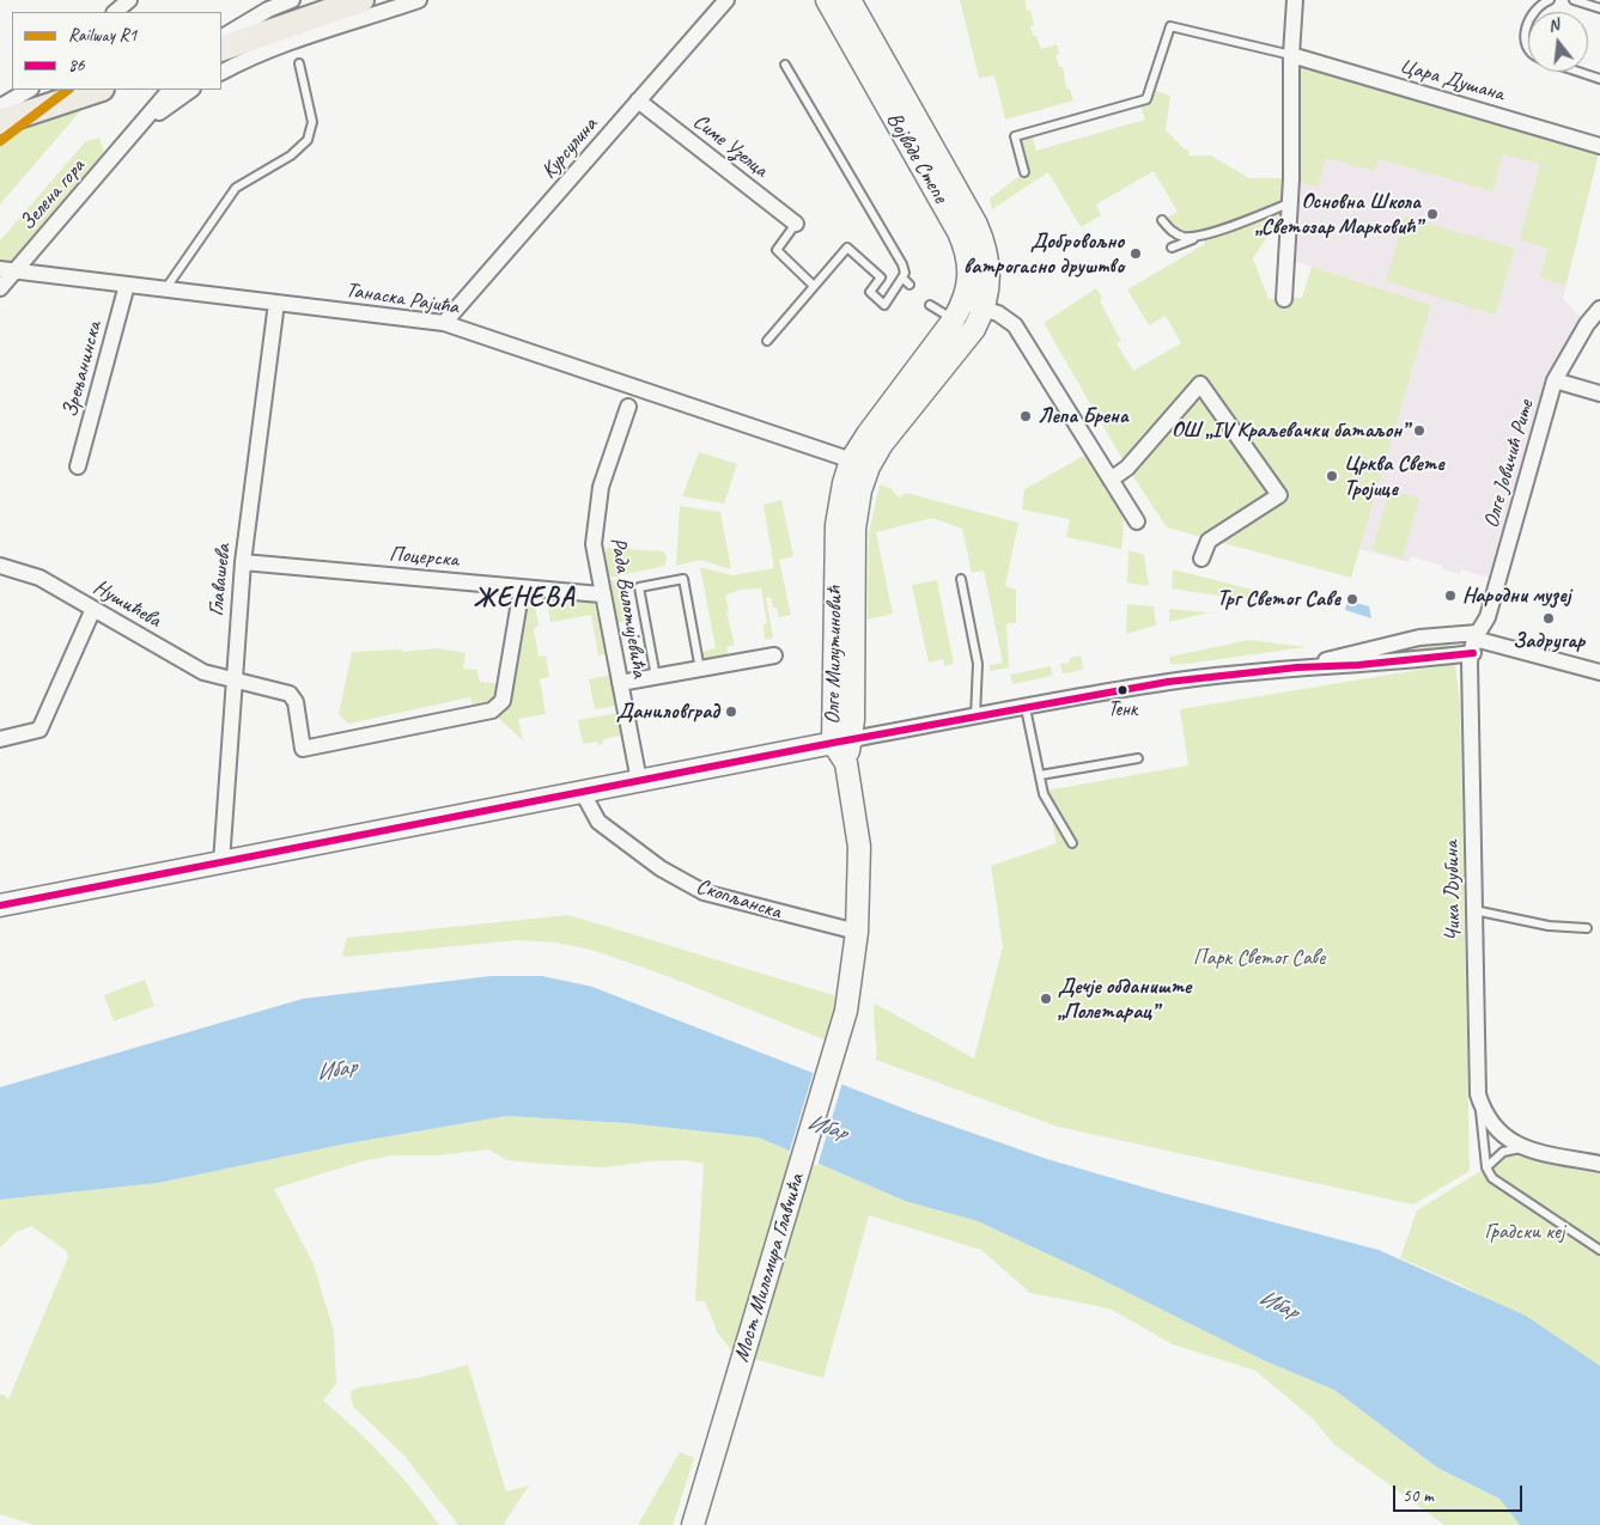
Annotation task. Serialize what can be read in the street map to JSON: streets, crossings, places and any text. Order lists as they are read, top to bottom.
{
  "streets": {
    "street": [
      "Цара Душана",
      "Симе Узелца",
      "Курсулина",
      "Војводе Степе",
      "Зелена гора",
      "Танаска Рајића",
      "Зрењанинска",
      "Олге Јовичић Рите",
      "Поцерска",
      "Главашева",
      "Нушићева",
      "Рада Вилотијевића",
      "Олге Милутиновић",
      "Чика Љубина",
      "Скопљанска",
      "Мост Миломира Главчића"
    ]
  },
  "crossings": [
    ["Симе Узелца", "Курсулина"],
    ["Курсулина", "Танаска Рајића"],
    ["Војводе Степе", "Олге Милутиновић"],
    ["Зелена гора", "Танаска Рајића"],
    ["Танаска Рајића", "Зрењанинска"],
    ["Танаска Рајића", "Главашева"],
    ["Танаска Рајића", "Олге Милутиновић"],
    ["Олге Јовичић Рите", "Чика Љубина"],
    ["Поцерска", "Главашева"],
    ["Поцерска", "Нушићева"],
    ["Поцерска", "Рада Вилотијевића"],
    ["Главашева", "Нушићева"],
    ["Олге Милутиновић", "Скопљанска"],
    ["Олге Милутиновић", "Мост Миломира Главчића"],
    ["Скопљанска", "Мост Миломира Главчића"]
  ],
  "districts": ["ЖЕНЕВА"],
  "water": ["Ибар"],
  "parks": ["Парк Светог Саве", "Градски кеј"],
  "places": [
    "Основна Школа „Светозар Марковић”",
    "Добровољно ватрогасно друштво",
    "Лепа Брена",
    "ОШ „IV Краљевачки батаљон”",
    "Црква Свете Тројице",
    "Народни музеј",
    "Трг Светог Саве",
    "Задругар",
    "Тенк",
    "Даниловград",
    "Дечје обданиште „Полетарац”"
  ],
  "lines": ["rail line R1", "transit line 86"],
  "legend": ["Railway R1", "86"],
  "scale_bar": "50 m",
  "north": "top"
}
